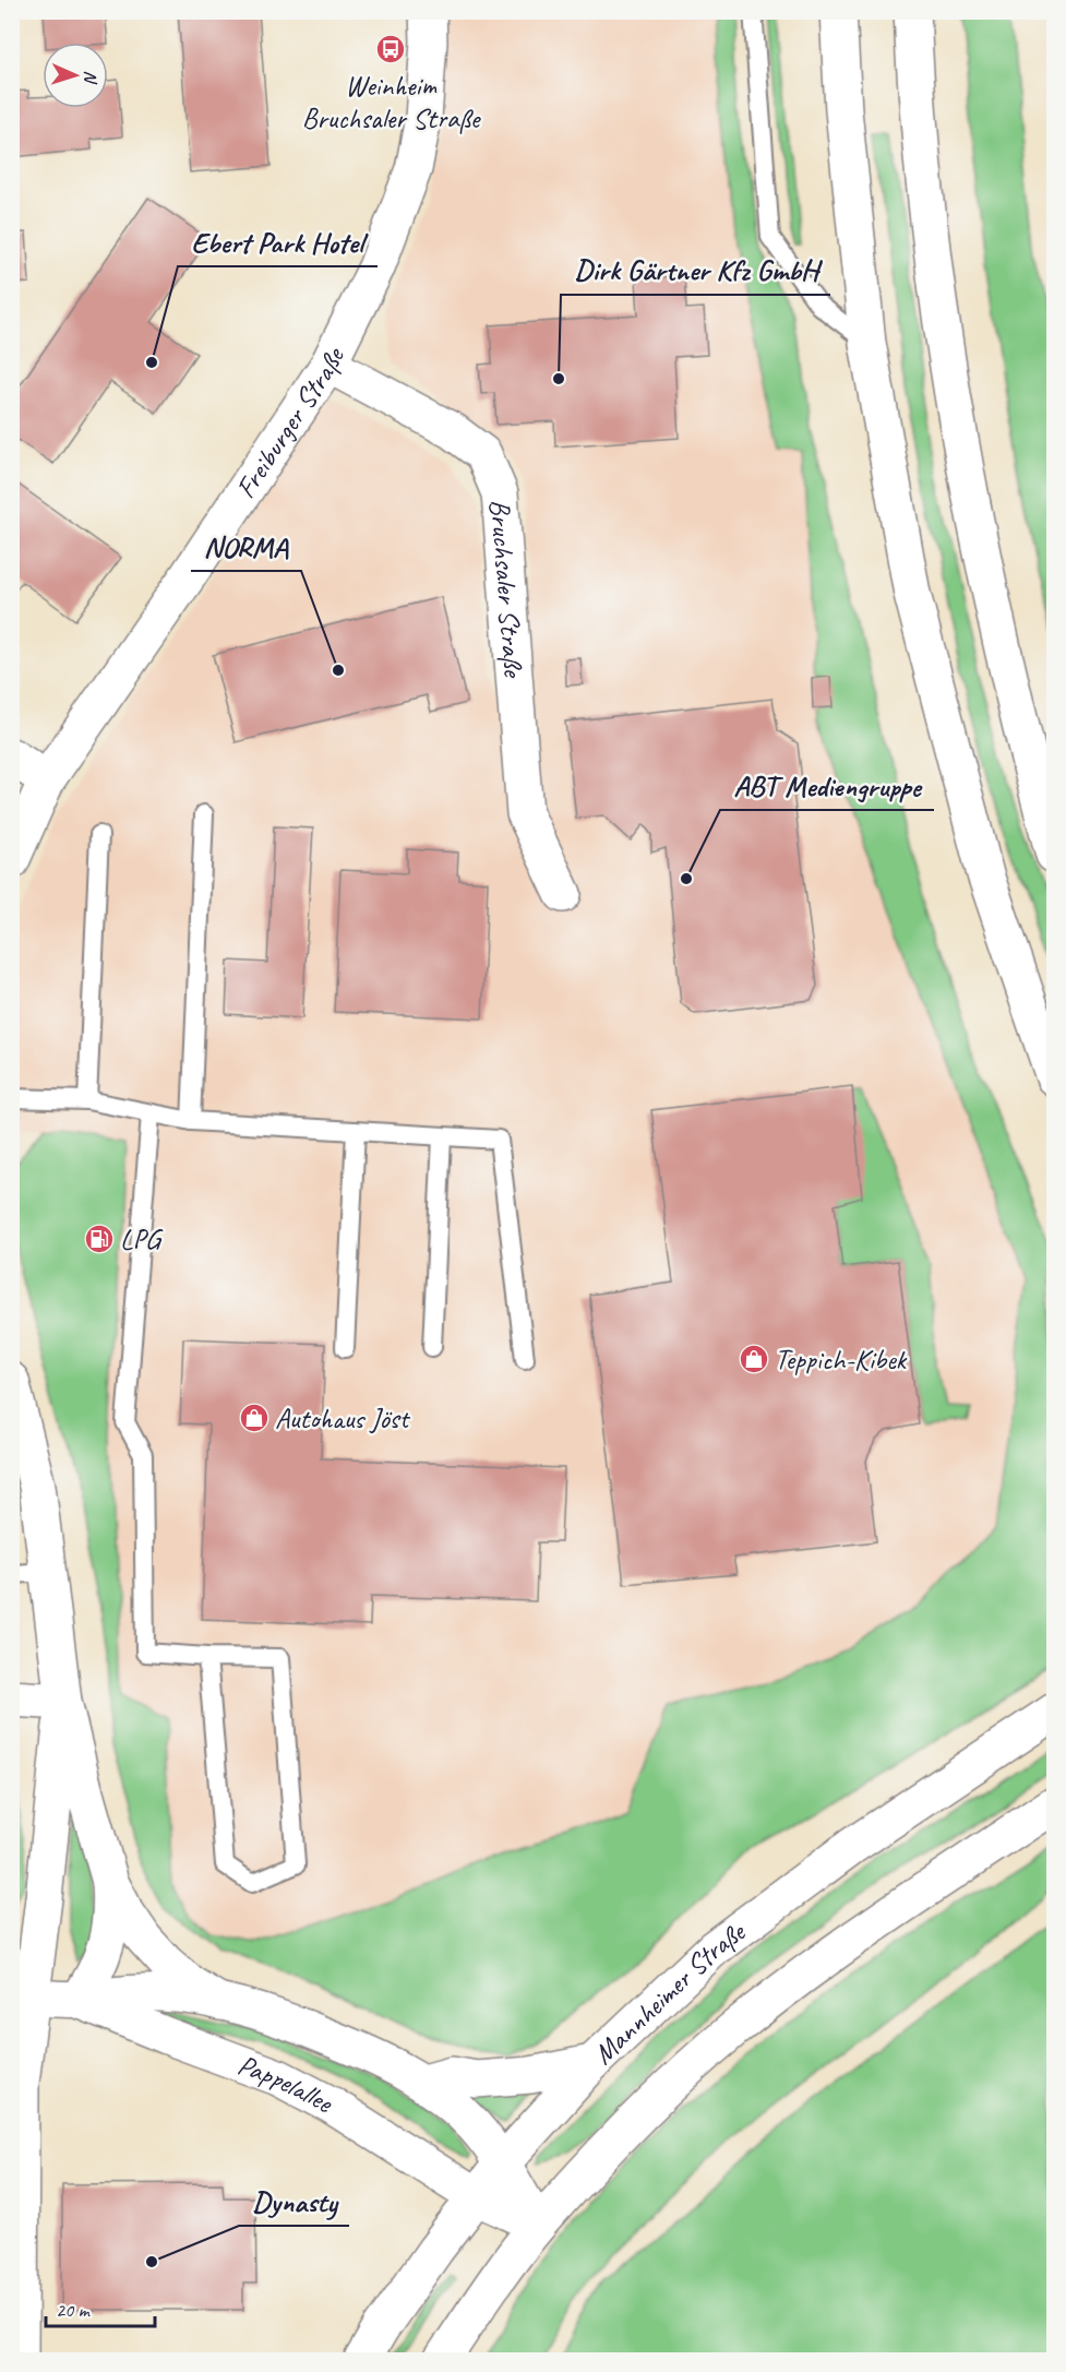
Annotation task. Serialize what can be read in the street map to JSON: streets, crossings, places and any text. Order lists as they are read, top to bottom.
{
  "streets": {
    "street": [
      "Freiburger Straße",
      "Bruchsaler Straße",
      "Mannheimer Straße",
      "Pappelallee"
    ]
  },
  "crossings": [
    ["Freiburger Straße", "Bruchsaler Straße"],
    ["Mannheimer Straße", "Pappelallee"]
  ],
  "places": {
    "bus stop": ["Weinheim Bruchsaler Straße"],
    "other": [
      "Ebert Park Hotel",
      "Dirk Gärtner Kfz GmbH",
      "NORMA",
      "ABT Mediengruppe",
      "Dynasty"
    ],
    "fuel station": ["LPG"],
    "shop": ["Teppich-Kibek", "Autohaus Jöst"]
  },
  "scale_bar": "20 m",
  "north": "right"
}
